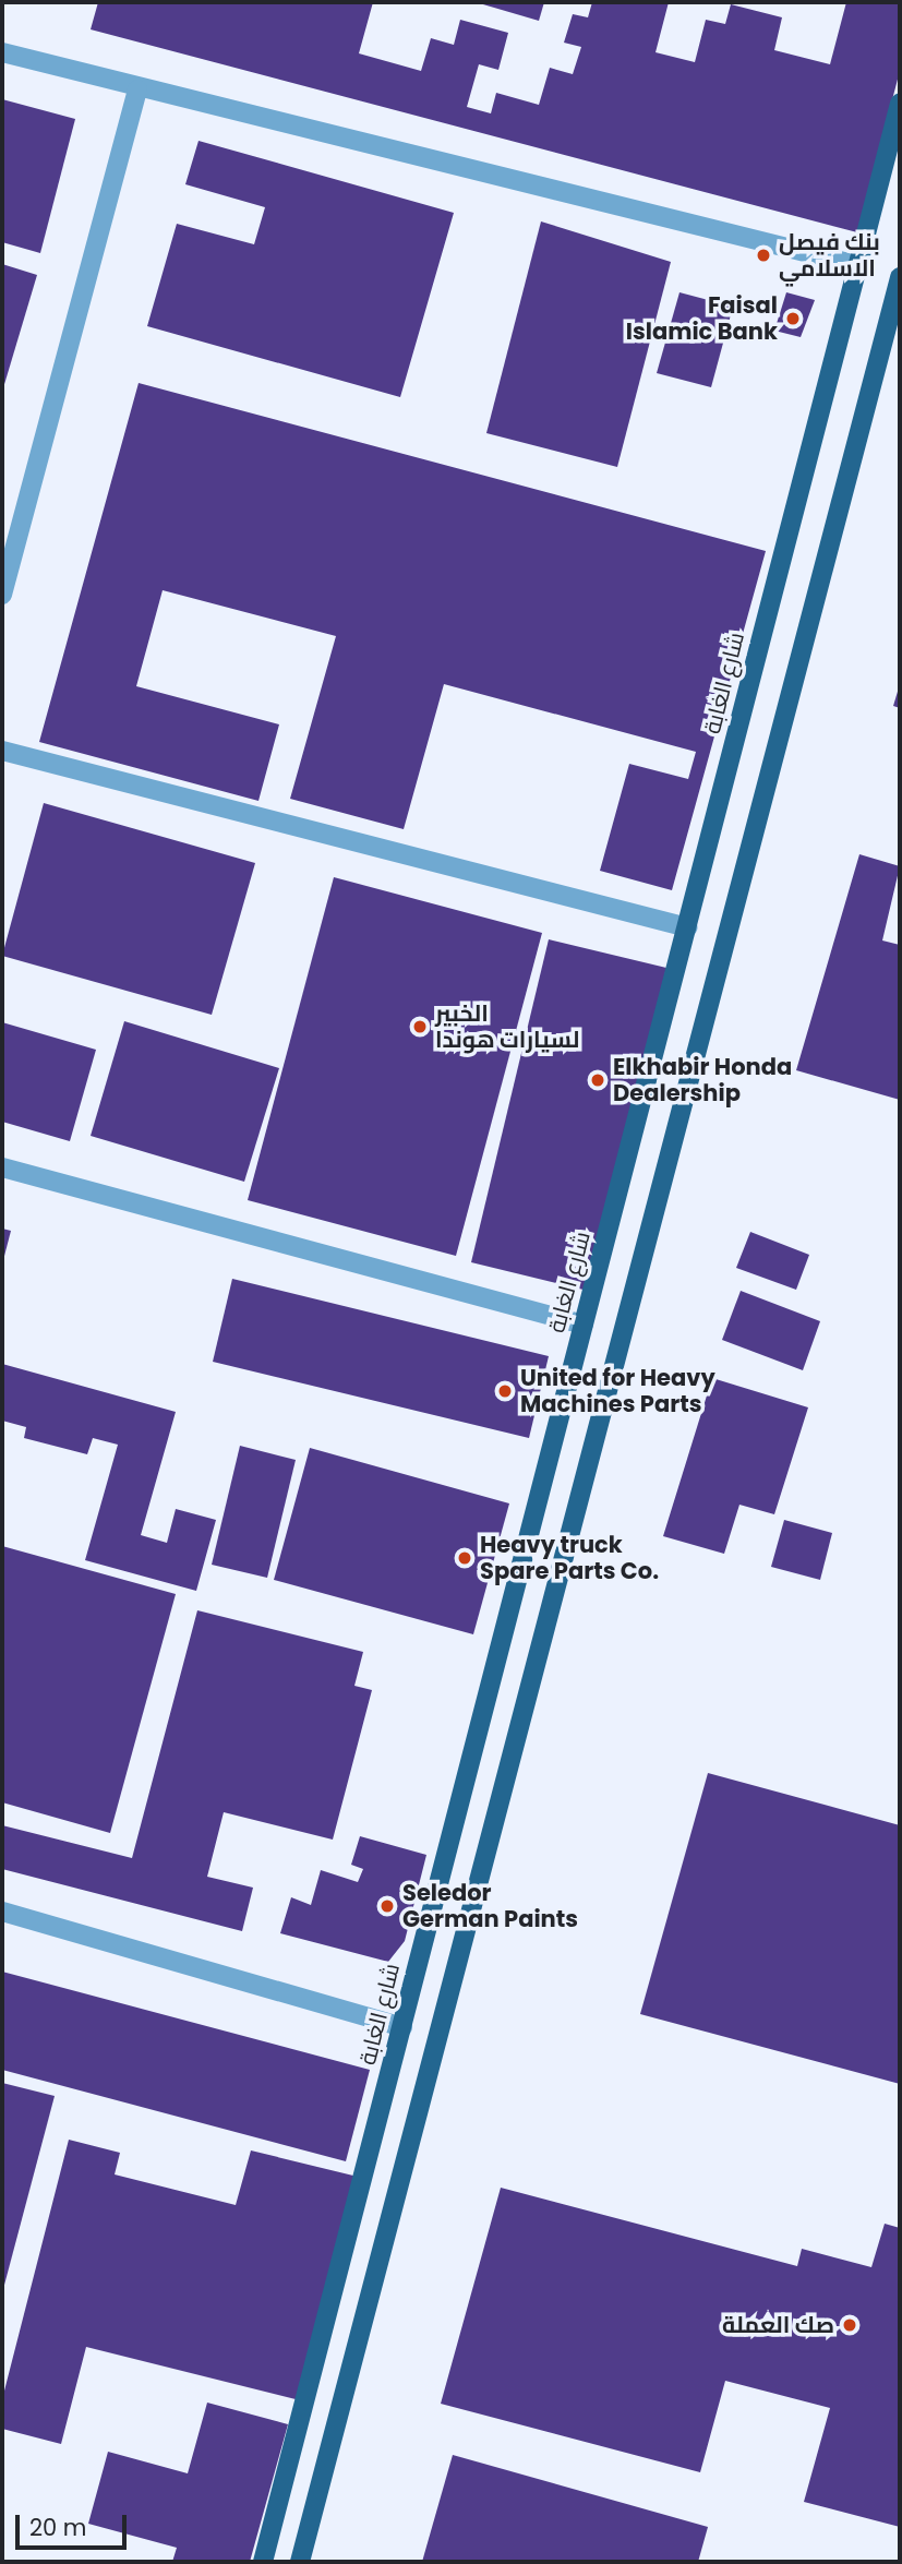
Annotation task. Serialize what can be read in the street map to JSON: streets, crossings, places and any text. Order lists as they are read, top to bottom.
{
  "streets": {
    "main road": ["شارع الغابة"]
  },
  "places": [
    "بنك فيصل الاسلامي",
    "Faisal Islamic Bank",
    "الخبير لسيارات هوندا",
    "Elkhabir Honda Dealership",
    "United for Heavy Machines Parts",
    "Heavy truck Spare Parts Co.",
    "Seledor German Paints",
    "صك العملة"
  ],
  "scale_bar": "20 m"
}
